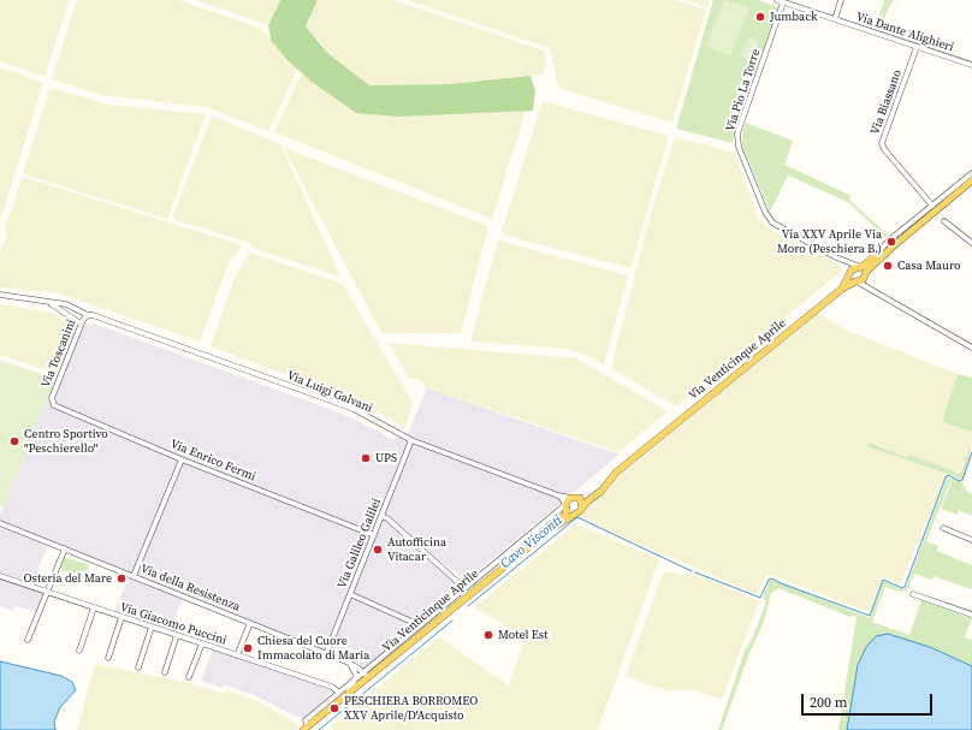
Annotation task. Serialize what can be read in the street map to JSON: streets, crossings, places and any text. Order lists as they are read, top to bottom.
{
  "streets": {
    "main road": ["Via Venticinque Aprile"],
    "street": [
      "Via Dante Alighieri",
      "Via Pio La Torre",
      "Via Biassano",
      "Via Toscanini",
      "Via Luigi Galvani",
      "Via Enrico Fermi",
      "Via Galileo Galilei",
      "Via della Resistenza",
      "Via Giacomo Puccini"
    ]
  },
  "crossings": [
    ["Via Dante Alighieri", "Via Pio La Torre"],
    ["Via Dante Alighieri", "Via Biassano"],
    ["Via Pio La Torre", "Via Venticinque Aprile"],
    ["Via Toscanini", "Via Luigi Galvani"],
    ["Via Toscanini", "Via Enrico Fermi"],
    ["Via Venticinque Aprile", "Via Luigi Galvani"],
    ["Via Venticinque Aprile", "Via della Resistenza"],
    ["Via Venticinque Aprile", "Via Giacomo Puccini"],
    ["Via Luigi Galvani", "Via Galileo Galilei"],
    ["Via Enrico Fermi", "Via Galileo Galilei"],
    ["Via Galileo Galilei", "Via della Resistenza"]
  ],
  "water": ["Cavo Visconti"],
  "places": [
    "Jumback",
    "Via XXV Aprile Via Moro (Peschiera B.)",
    "Casa Mauro",
    "Centro Sportivo \"Peschierello\"",
    "UPS",
    "Autofficina Vitacar",
    "Osteria del Mare",
    "Motel Est",
    "Chiesa del Cuore Immacolato di Maria",
    "PESCHIERA BORROMEO XXV Aprile/D'Acquisto"
  ],
  "scale_bar": "200 m"
}
